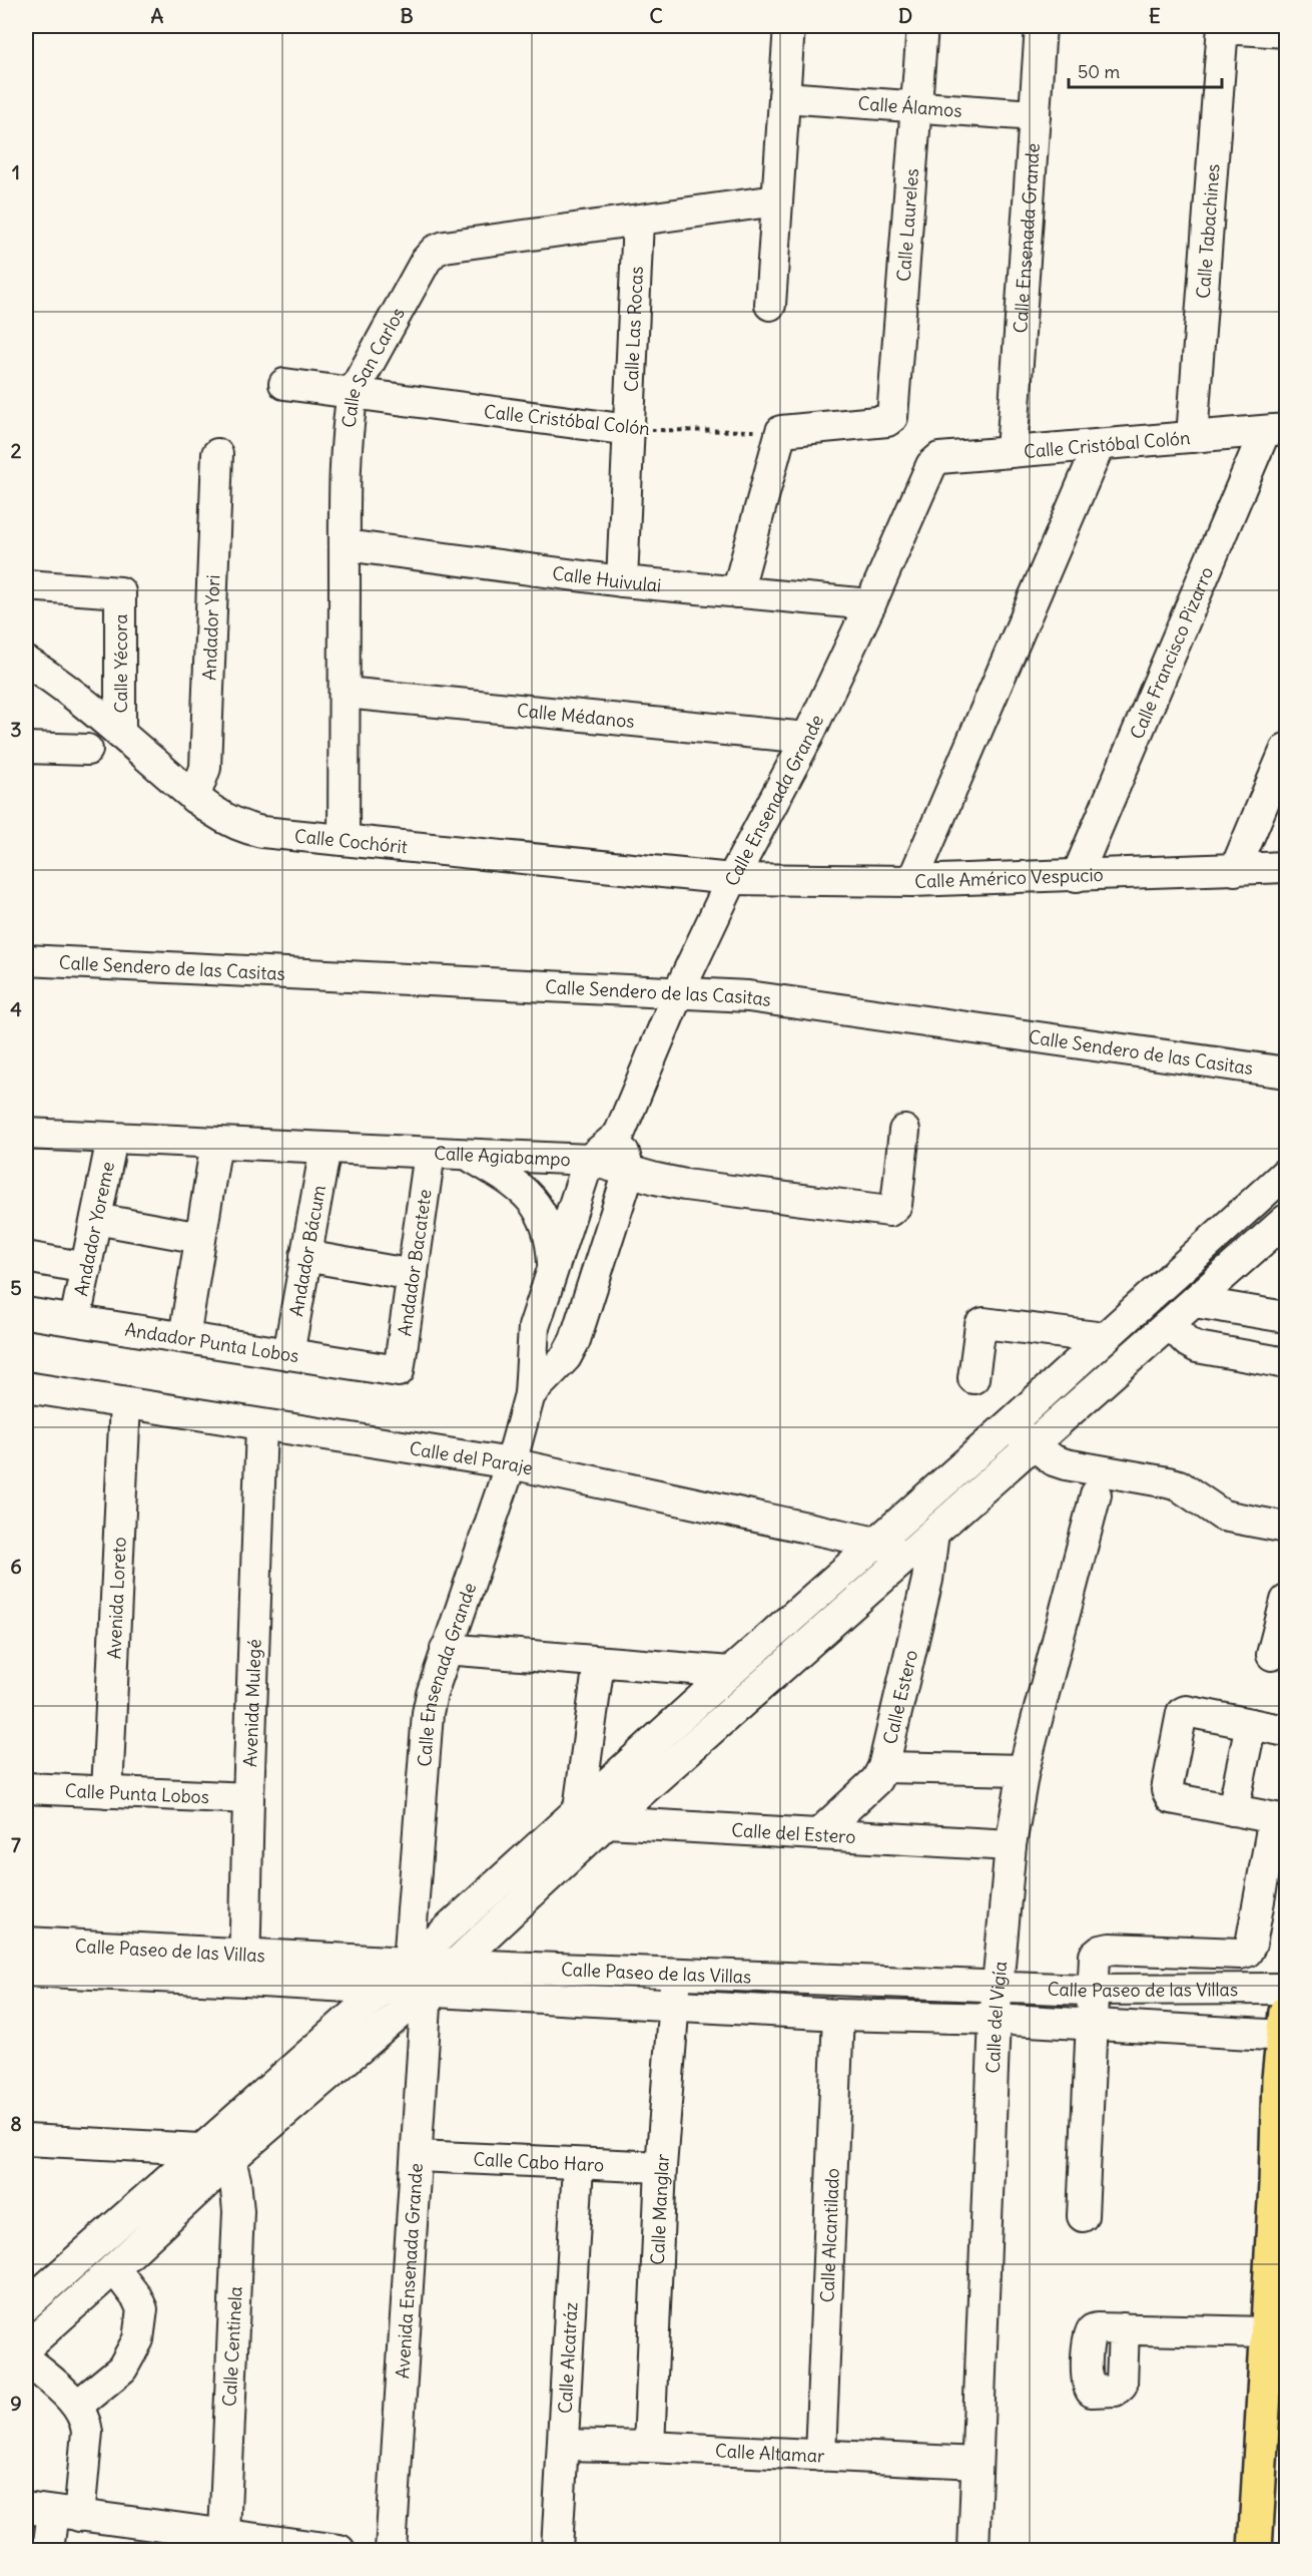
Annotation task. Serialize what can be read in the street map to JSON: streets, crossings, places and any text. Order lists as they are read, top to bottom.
{
  "streets": {
    "street": [
      "Calle Álamos",
      "Calle Laureles",
      "Calle Tabachines",
      "Calle Ensenada Grande",
      "Calle Las Rocas",
      "Calle San Carlos",
      "Calle Cristóbal Colón",
      "Calle Huivulai",
      "Andador Yori",
      "Calle Francisco Pizarro",
      "Calle Yécora",
      "Calle Médanos",
      "Calle Cochórit",
      "Calle Américo Vespucio",
      "Calle Sendero de las Casitas",
      "Calle Agiabampo",
      "Andador Yoreme",
      "Andador Bácum",
      "Andador Bacatete",
      "Andador Punta Lobos",
      "Calle del Paraje",
      "Avenida Loreto",
      "Calle Estero",
      "Avenida Mulegé",
      "Calle Punta Lobos",
      "Calle del Estero",
      "Calle Paseo de las Villas",
      "Calle del Vigía",
      "Calle Cabo Haro",
      "Calle Manglar",
      "Calle Alcantilado",
      "Avenida Ensenada Grande",
      "Calle Centinela",
      "Calle Alcatráz",
      "Calle Altamar"
    ]
  },
  "crossings": [
    ["Calle Álamos", "Calle Laureles"],
    ["Calle Álamos", "Calle Ensenada Grande"],
    ["Calle Laureles", "Calle Cristóbal Colón"],
    ["Calle Tabachines", "Calle Cristóbal Colón"],
    ["Calle Ensenada Grande", "Calle Cristóbal Colón"],
    ["Calle Ensenada Grande", "Calle Huivulai"],
    ["Calle Ensenada Grande", "Calle Médanos"],
    ["Calle Ensenada Grande", "Calle Cochórit"],
    ["Calle Ensenada Grande", "Calle Américo Vespucio"],
    ["Calle Ensenada Grande", "Calle Sendero de las Casitas"],
    ["Calle Ensenada Grande", "Calle Agiabampo"],
    ["Calle Ensenada Grande", "Calle del Paraje"],
    ["Calle Ensenada Grande", "Calle Paseo de las Villas"],
    ["Calle Las Rocas", "Calle San Carlos"],
    ["Calle Las Rocas", "Calle Cristóbal Colón"],
    ["Calle Las Rocas", "Calle Huivulai"],
    ["Calle San Carlos", "Calle Cristóbal Colón"],
    ["Calle San Carlos", "Calle Huivulai"],
    ["Calle San Carlos", "Calle Médanos"],
    ["Calle San Carlos", "Calle Cochórit"],
    ["Calle Cristóbal Colón", "Calle Francisco Pizarro"],
    ["Andador Yori", "Calle Cochórit"],
    ["Calle Francisco Pizarro", "Calle Américo Vespucio"],
    ["Calle Yécora", "Calle Cochórit"],
    ["Calle Cochórit", "Calle Américo Vespucio"],
    ["Calle Agiabampo", "Andador Yoreme"],
    ["Calle Agiabampo", "Andador Bácum"],
    ["Calle Agiabampo", "Andador Bacatete"],
    ["Andador Yoreme", "Andador Punta Lobos"],
    ["Andador Bácum", "Andador Punta Lobos"],
    ["Andador Bacatete", "Andador Punta Lobos"],
    ["Calle del Paraje", "Avenida Loreto"],
    ["Calle del Paraje", "Avenida Mulegé"],
    ["Avenida Loreto", "Calle Punta Lobos"],
    ["Calle Estero", "Calle del Estero"],
    ["Avenida Mulegé", "Calle Punta Lobos"],
    ["Avenida Mulegé", "Calle Paseo de las Villas"],
    ["Calle del Estero", "Calle del Vigía"],
    ["Calle Paseo de las Villas", "Calle del Vigía"],
    ["Calle Paseo de las Villas", "Calle Manglar"],
    ["Calle Paseo de las Villas", "Calle Alcantilado"],
    ["Calle Paseo de las Villas", "Avenida Ensenada Grande"],
    ["Calle del Vigía", "Calle Altamar"],
    ["Calle Cabo Haro", "Calle Manglar"],
    ["Calle Cabo Haro", "Avenida Ensenada Grande"],
    ["Calle Cabo Haro", "Calle Alcatráz"],
    ["Calle Manglar", "Calle Altamar"],
    ["Calle Alcantilado", "Calle Altamar"],
    ["Calle Alcatráz", "Calle Altamar"]
  ],
  "scale_bar": "50 m",
  "grid": {
    "columns": [
      "A",
      "B",
      "C",
      "D",
      "E"
    ],
    "rows": [
      "1",
      "2",
      "3",
      "4",
      "5",
      "6",
      "7",
      "8",
      "9"
    ]
  }
}
